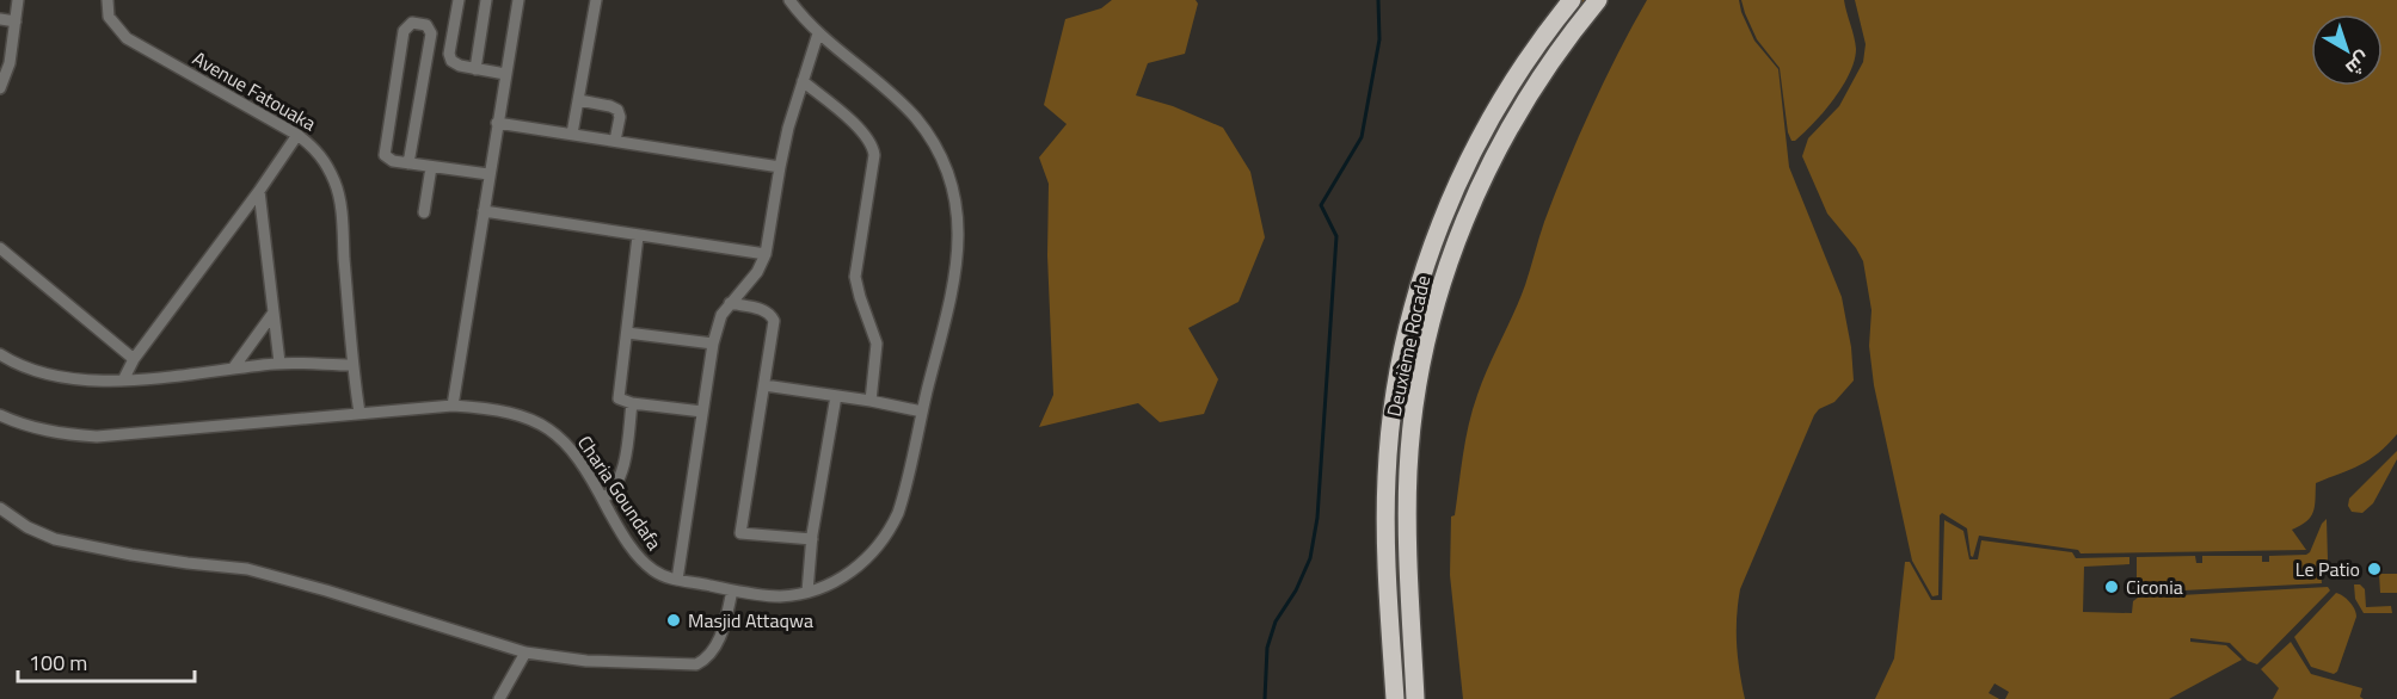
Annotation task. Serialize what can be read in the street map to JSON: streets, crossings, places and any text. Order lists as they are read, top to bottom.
{
  "streets": {
    "highway": ["Deuxième Rocade"],
    "street": ["Avenue Fatouaka", "Charia Goundafa"]
  },
  "crossings": [
    ["Avenue Fatouaka", "Charia Goundafa"]
  ],
  "places": ["Le Patio", "Ciconia", "Masjid Attaqwa"],
  "scale_bar": "100 m",
  "north": "bottom right"
}
